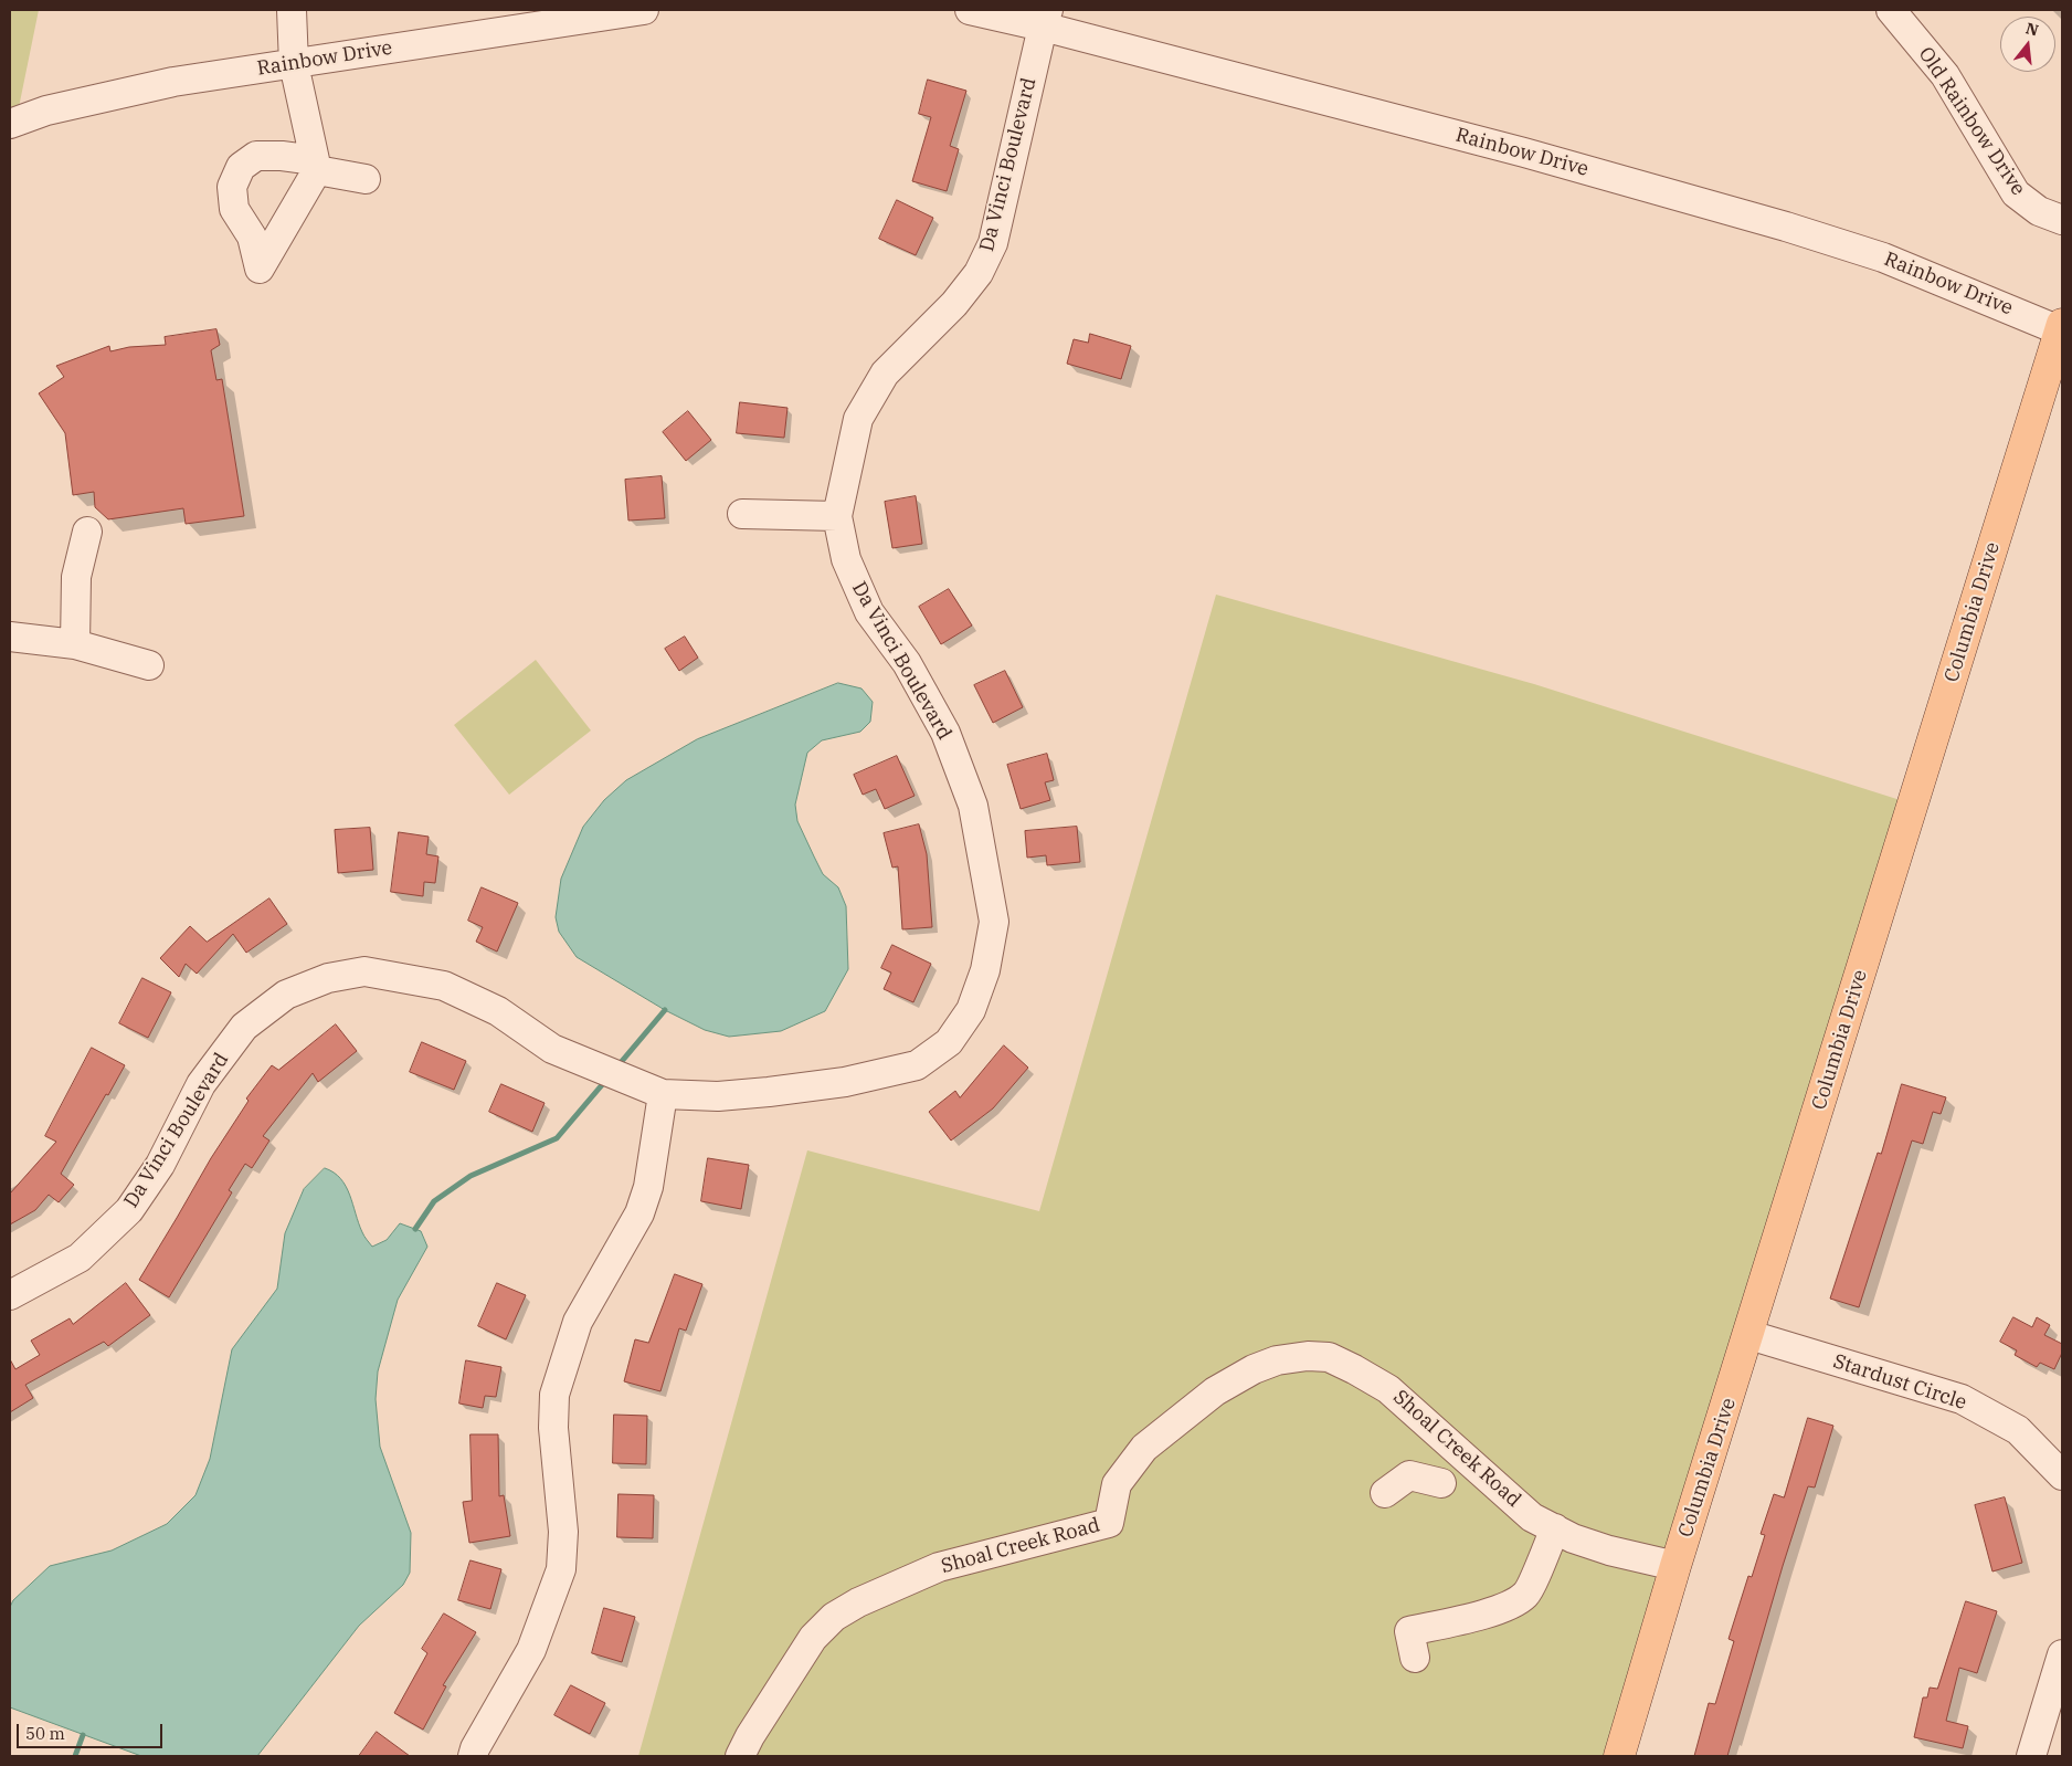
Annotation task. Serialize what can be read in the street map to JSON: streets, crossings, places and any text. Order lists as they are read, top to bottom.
{
  "streets": {
    "main road": ["Columbia Drive"],
    "street": [
      "Rainbow Drive",
      "Old Rainbow Drive",
      "Da Vinci Boulevard",
      "Stardust Circle",
      "Shoal Creek Road"
    ]
  },
  "crossings": [
    ["Rainbow Drive", "Da Vinci Boulevard"],
    ["Rainbow Drive", "Columbia Drive"],
    ["Columbia Drive", "Stardust Circle"],
    ["Columbia Drive", "Shoal Creek Road"]
  ],
  "scale_bar": "50 m",
  "north": "top"
}
